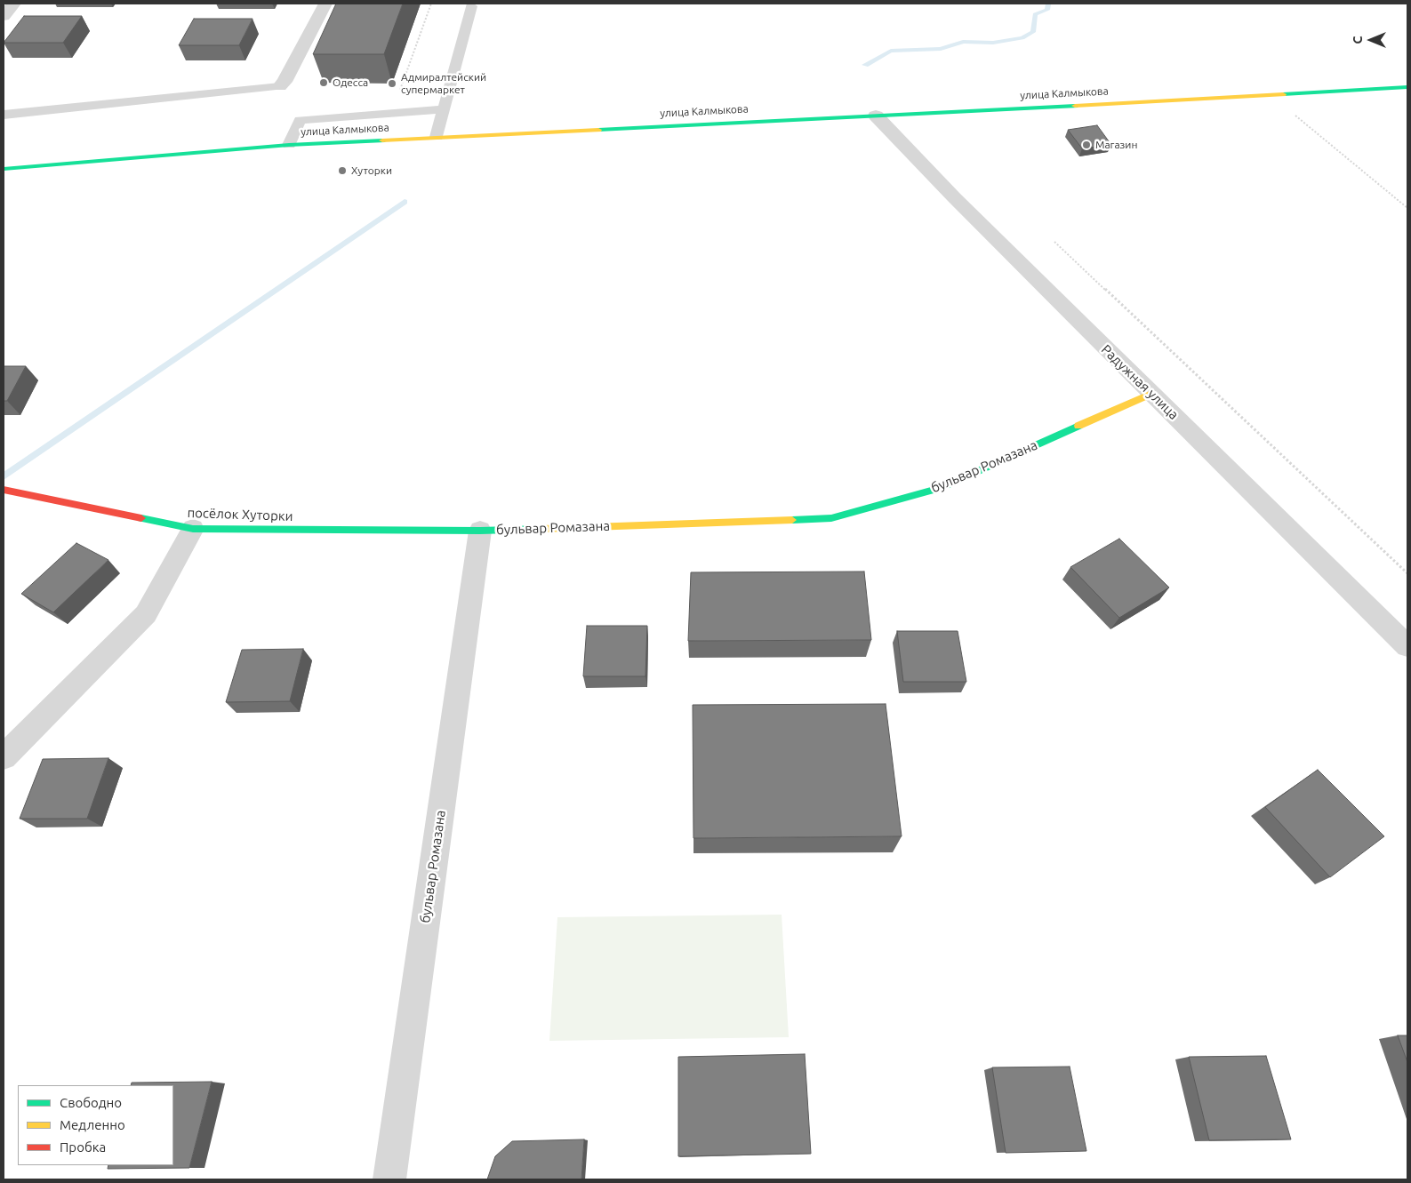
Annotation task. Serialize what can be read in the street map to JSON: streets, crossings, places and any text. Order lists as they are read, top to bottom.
{
  "streets": {
    "main road": ["улица Калмыкова", "бульвар Ромазана", "посёлок Хуторки"],
    "street": ["Радужная улица"]
  },
  "crossings": [
    ["улица Калмыкова", "Радужная улица"],
    ["Радужная улица", "бульвар Ромазана"],
    ["бульвар Ромазана", "посёлок Хуторки"]
  ],
  "places": [
    "Одесса",
    "Адмиралтейский супермаркет",
    "Магазин",
    "Хуторки"
  ],
  "legend": ["Свободно", "Медленно", "Пробка"],
  "north": "left"
}
